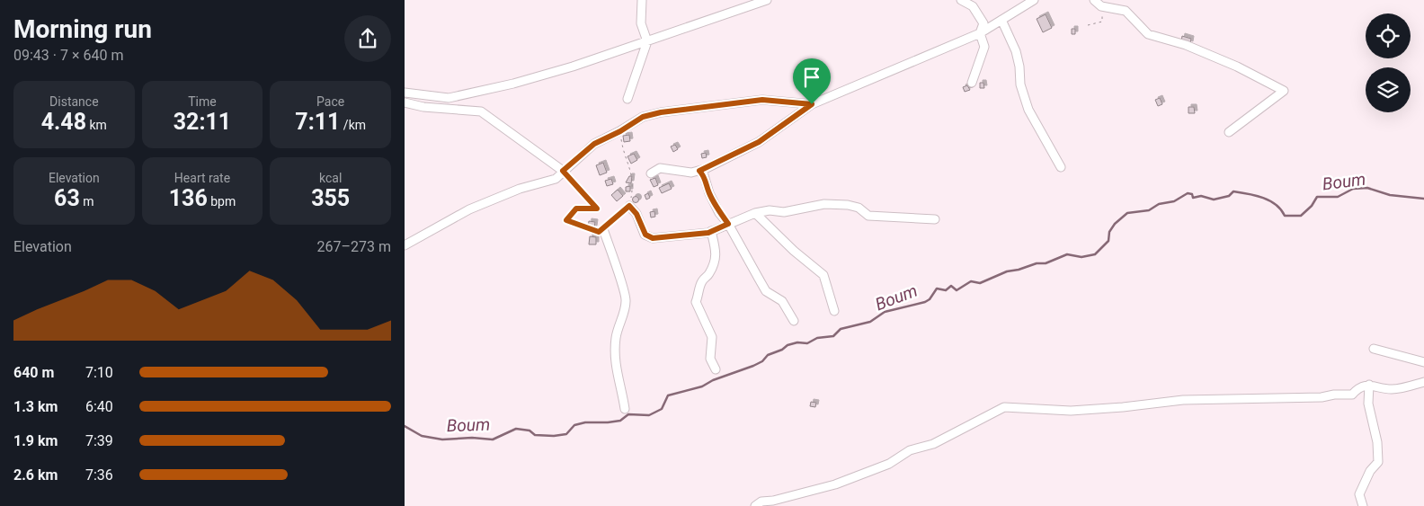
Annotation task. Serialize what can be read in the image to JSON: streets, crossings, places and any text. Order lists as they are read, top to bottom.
{
  "water": ["Boum"],
  "page": {
    "heading": ["Morning run", "09:43 · 7 × 640 m"],
    "stats": [
      ["Distance", "4.48 km"],
      ["Time", "32:11"],
      ["Pace", "7:11 /km"],
      ["Elevation", "63 m"],
      ["Heart rate", "136 bpm"],
      ["kcal", "355"]
    ],
    "chart": ["Elevation", "267–273 m"],
    "list": [
      {
        "name": "640 m",
        "note": "7:10"
      },
      {
        "name": "1.3 km",
        "note": "6:40"
      },
      {
        "name": "1.9 km",
        "note": "7:39"
      },
      {
        "name": "2.6 km",
        "note": "7:36"
      }
    ]
  }
}
